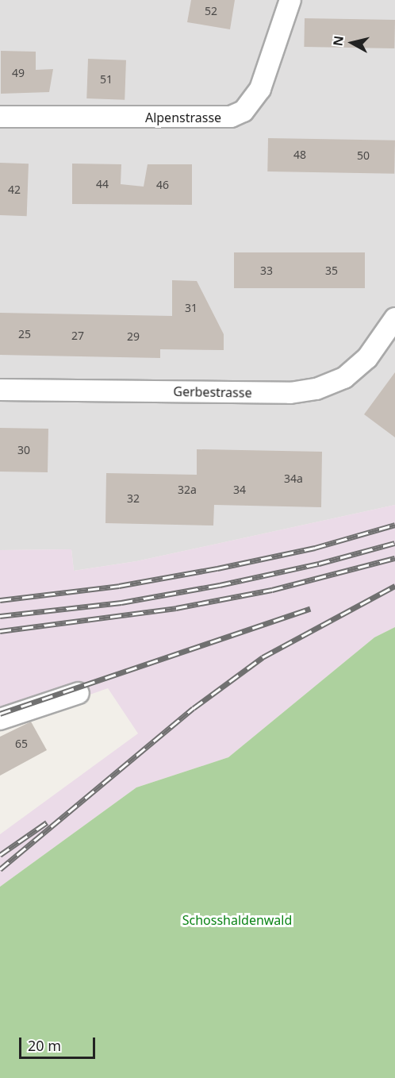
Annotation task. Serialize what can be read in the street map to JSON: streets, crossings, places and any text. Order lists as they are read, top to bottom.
{
  "streets": {
    "street": ["Alpenstrasse", "Gerbestrasse"]
  },
  "parks": ["Schosshaldenwald"],
  "house_numbers": [
    "52",
    "49",
    "51",
    "48",
    "50",
    "44",
    "46",
    "42",
    "33",
    "35",
    "31",
    "25",
    "27",
    "29",
    "30",
    "34a",
    "32a",
    "34",
    "32",
    "65"
  ],
  "scale_bar": "20 m",
  "north": "left"
}
